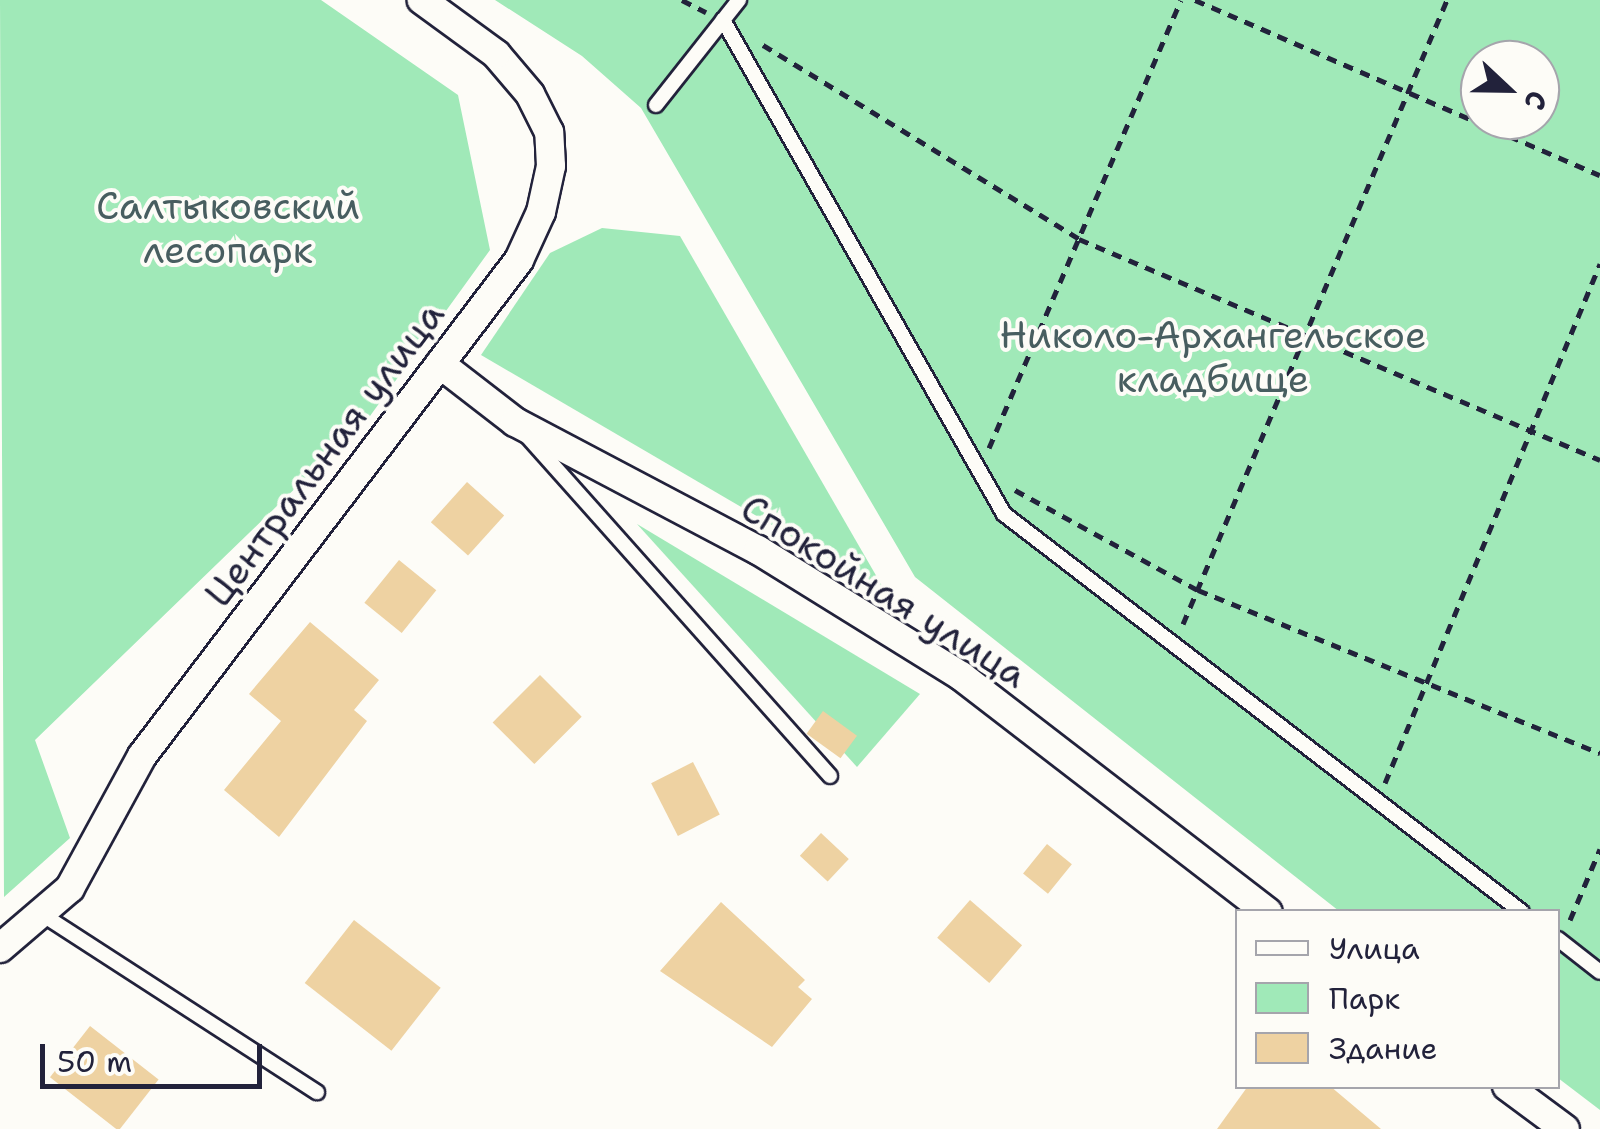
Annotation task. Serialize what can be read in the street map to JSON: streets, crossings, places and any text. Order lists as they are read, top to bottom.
{
  "streets": {
    "street": ["Центральная улица", "Спокойная улица"]
  },
  "crossings": [
    ["Центральная улица", "Спокойная улица"]
  ],
  "parks": ["Салтыковский лесопарк", "Николо-Архангельское кладбище"],
  "legend": ["Улица", "Парк", "Здание"],
  "scale_bar": "50 m",
  "north": "right"
}
